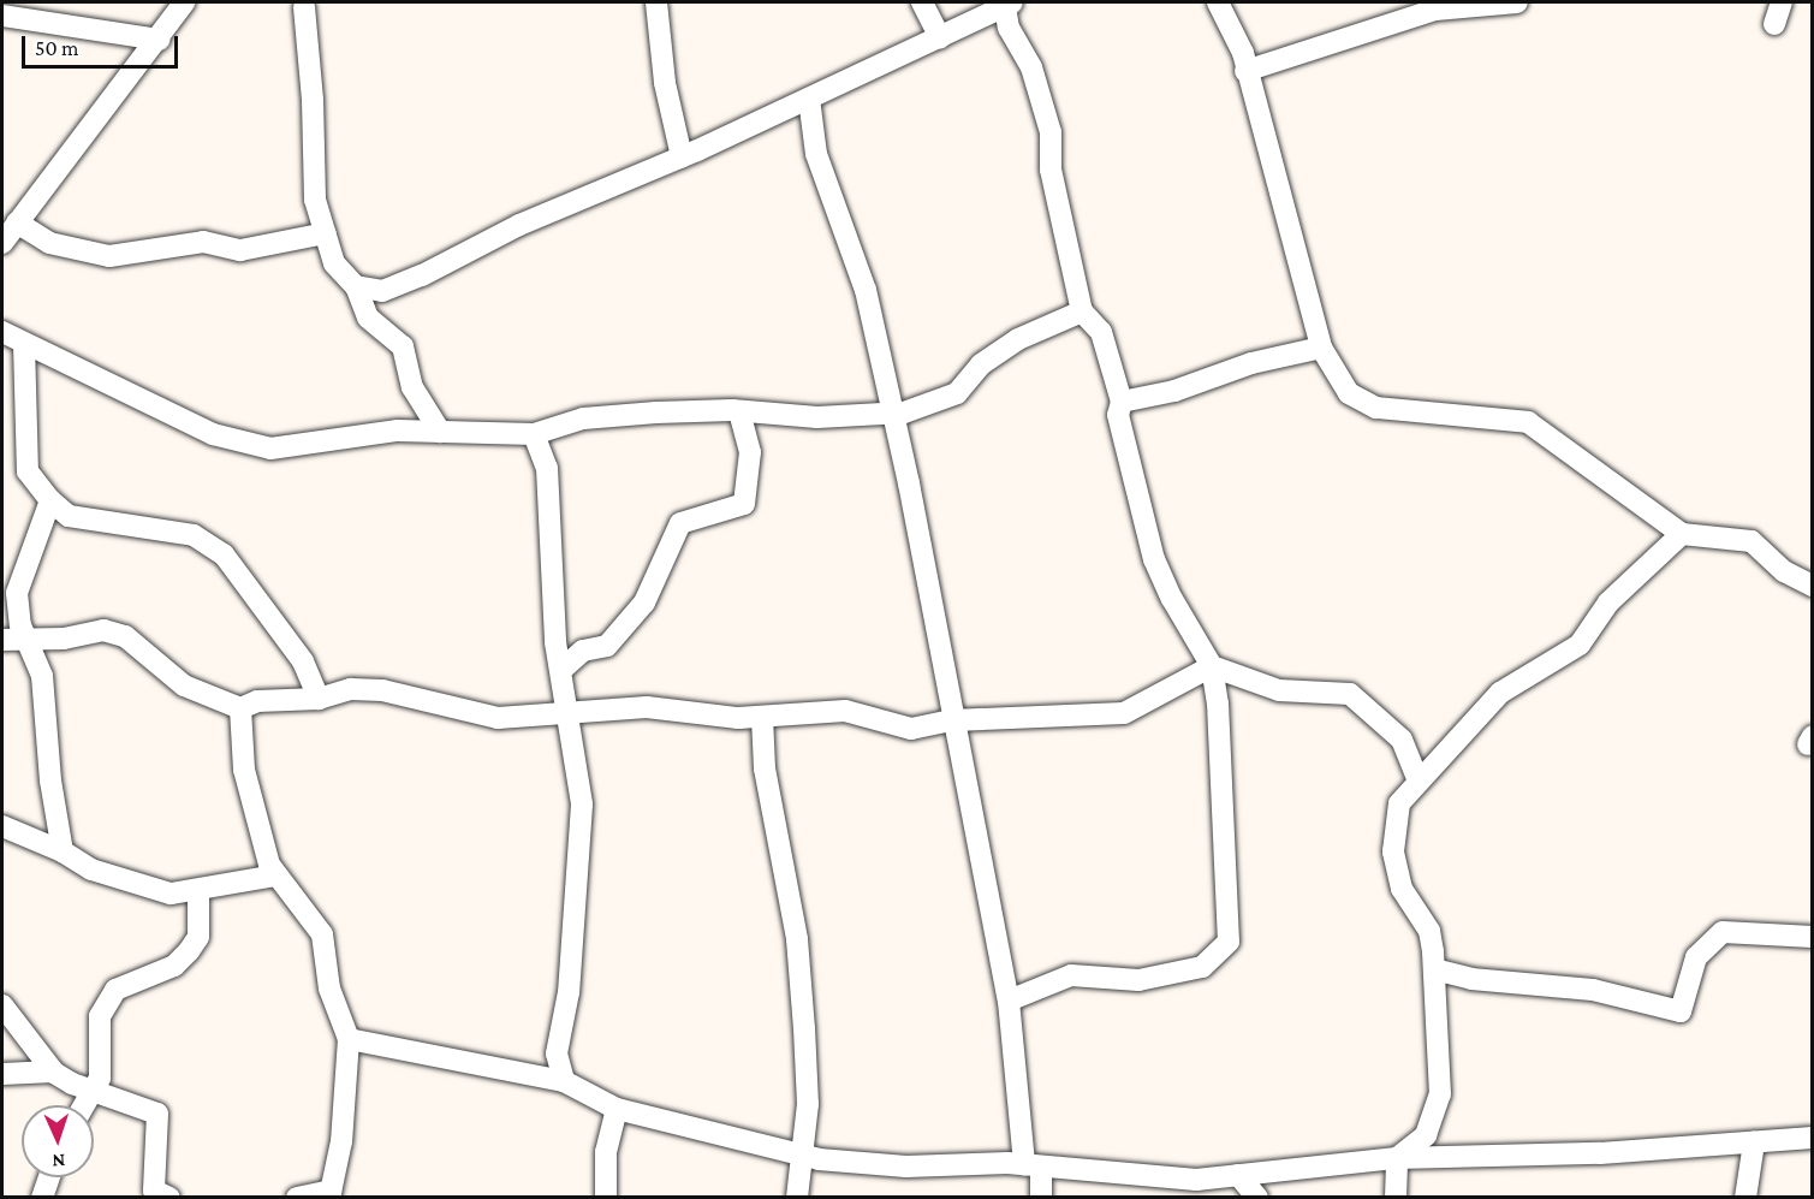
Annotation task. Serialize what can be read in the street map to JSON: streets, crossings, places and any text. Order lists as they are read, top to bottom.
{
  "scale_bar": "50 m",
  "north": "bottom"
}
